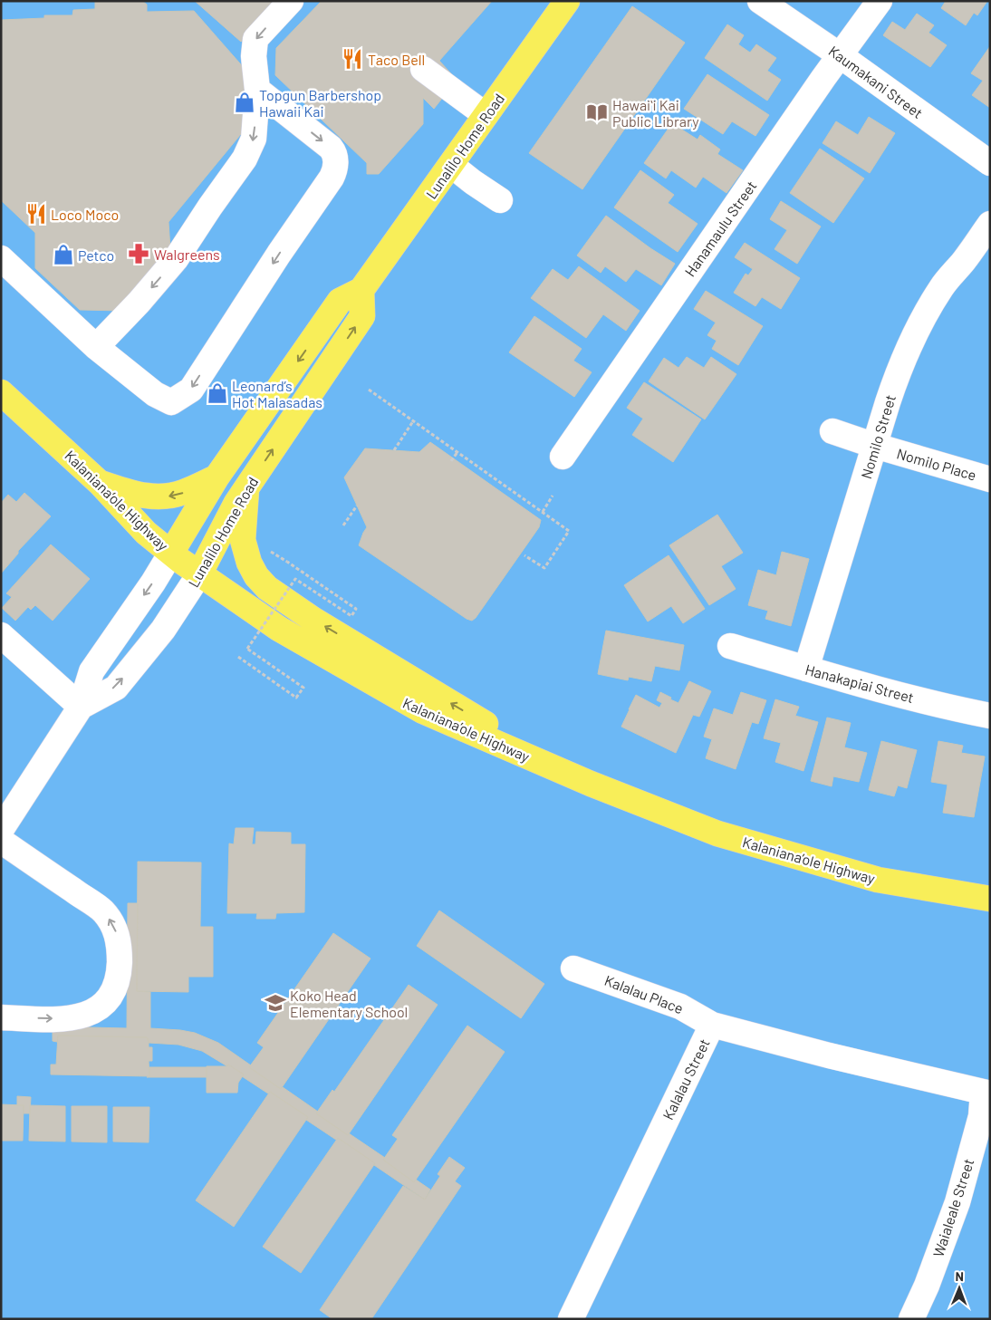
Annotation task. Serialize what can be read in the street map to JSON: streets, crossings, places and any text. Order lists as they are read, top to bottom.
{
  "streets": {
    "main road": ["Lunalilo Home Road", "Kalaniana’ole Highway"],
    "street": [
      "Kaumakani Street",
      "Hanamaulu Street",
      "Nomilo Street",
      "Nomilo Place",
      "Hanakapiai Street",
      "Kalalau Place",
      "Kalalau Street",
      "Waialeale Street"
    ]
  },
  "crossings": [
    ["Kaumakani Street", "Hanamaulu Street"],
    ["Lunalilo Home Road", "Kalaniana’ole Highway"],
    ["Nomilo Street", "Nomilo Place"],
    ["Nomilo Street", "Hanakapiai Street"],
    ["Kalalau Place", "Kalalau Street"],
    ["Kalalau Street", "Waialeale Street"]
  ],
  "places": {
    "restaurant": ["Taco Bell", "Loco Moco"],
    "shop": ["Topgun Barbershop Hawaii Kai", "Petco", "Leonard’s Hot Malasadas"],
    "library": ["Hawaiʻi Kai Public Library"],
    "pharmacy": ["Walgreens"],
    "school or university": ["Koko Head Elementary School"]
  },
  "north": "top"
}
